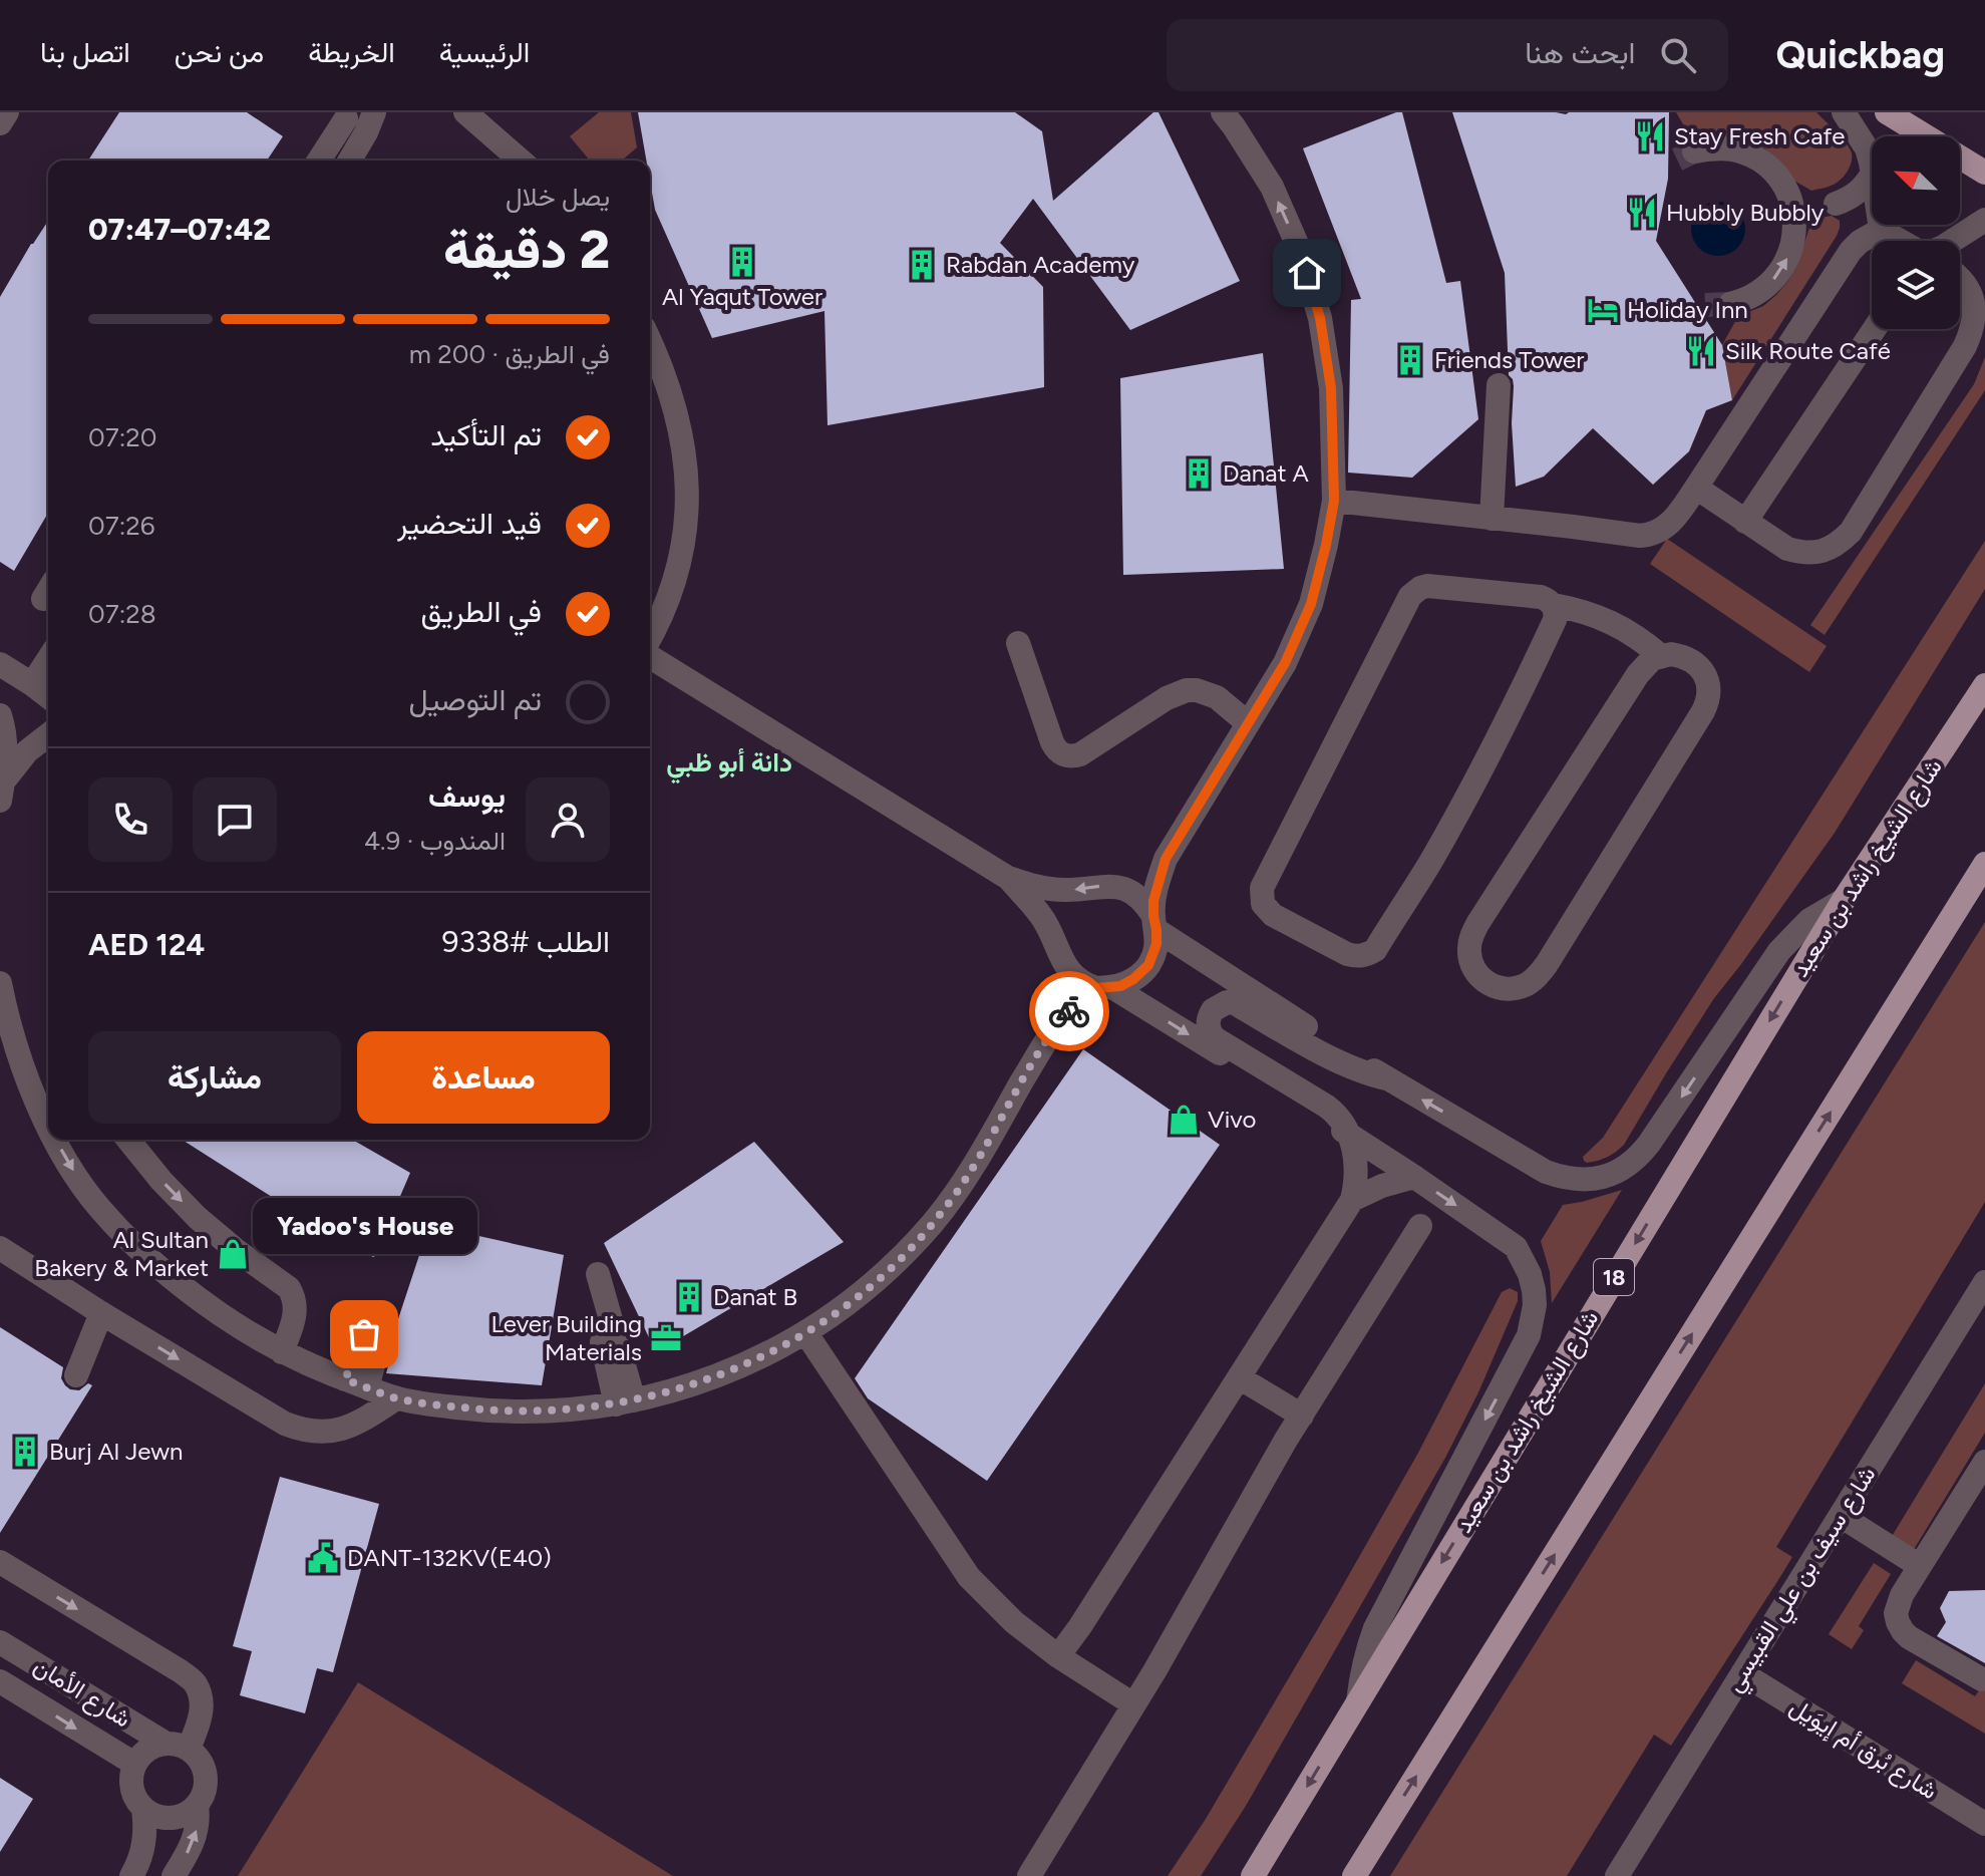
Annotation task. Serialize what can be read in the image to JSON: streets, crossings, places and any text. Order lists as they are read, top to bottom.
{
  "streets": {
    "main road": ["شارع الشيخ راشد بن سعيد", "18"],
    "street": ["شارع سيف بن علي القبيسي", "شارع الأمان", "شارع بُرق أم إيوَيل"]
  },
  "crossings": [
    ["شارع سيف بن علي القبيسي", "شارع بُرق أم إيوَيل"]
  ],
  "districts": ["دانة أبو ظبي"],
  "places": {
    "restaurant": ["Stay Fresh Cafe", "Hubbly Bubbly", "Silk Route Café"],
    "building": [
      "Al Yaqut Tower",
      "Rabdan Academy",
      "Friends Tower",
      "Danat A",
      "Danat B",
      "Burj Al Jewn"
    ],
    "hotel": ["Holiday Inn"],
    "shop": ["Vivo", "Al Sultan Bakery & Market"],
    "other": ["Yadoo's House"],
    "office": ["Lever Building Materials"],
    "public building": ["DANT-132KV(E40)"]
  },
  "north": "top left",
  "page": {
    "header": "Quickbag",
    "search": "ابحث هنا",
    "nav": [
      "الرئيسية",
      "الخريطة",
      "من نحن",
      "اتصل بنا"
    ],
    "heading": ["2 دقيقة", "يصل خلال", "07:42–07:47"],
    "panel": [
      "يوسف",
      "المندوب · 4.9",
      "الطلب #9338",
      "AED 124"
    ],
    "bar": "في الطريق · 200 m",
    "list": [
      ["تم التأكيد", "07:20"],
      ["قيد التحضير", "07:26"],
      ["في الطريق", "07:28"],
      "تم التوصيل"
    ],
    "buttons": ["مساعدة", "مشاركة"],
    "bubble": "Yadoo's House"
  }
}
